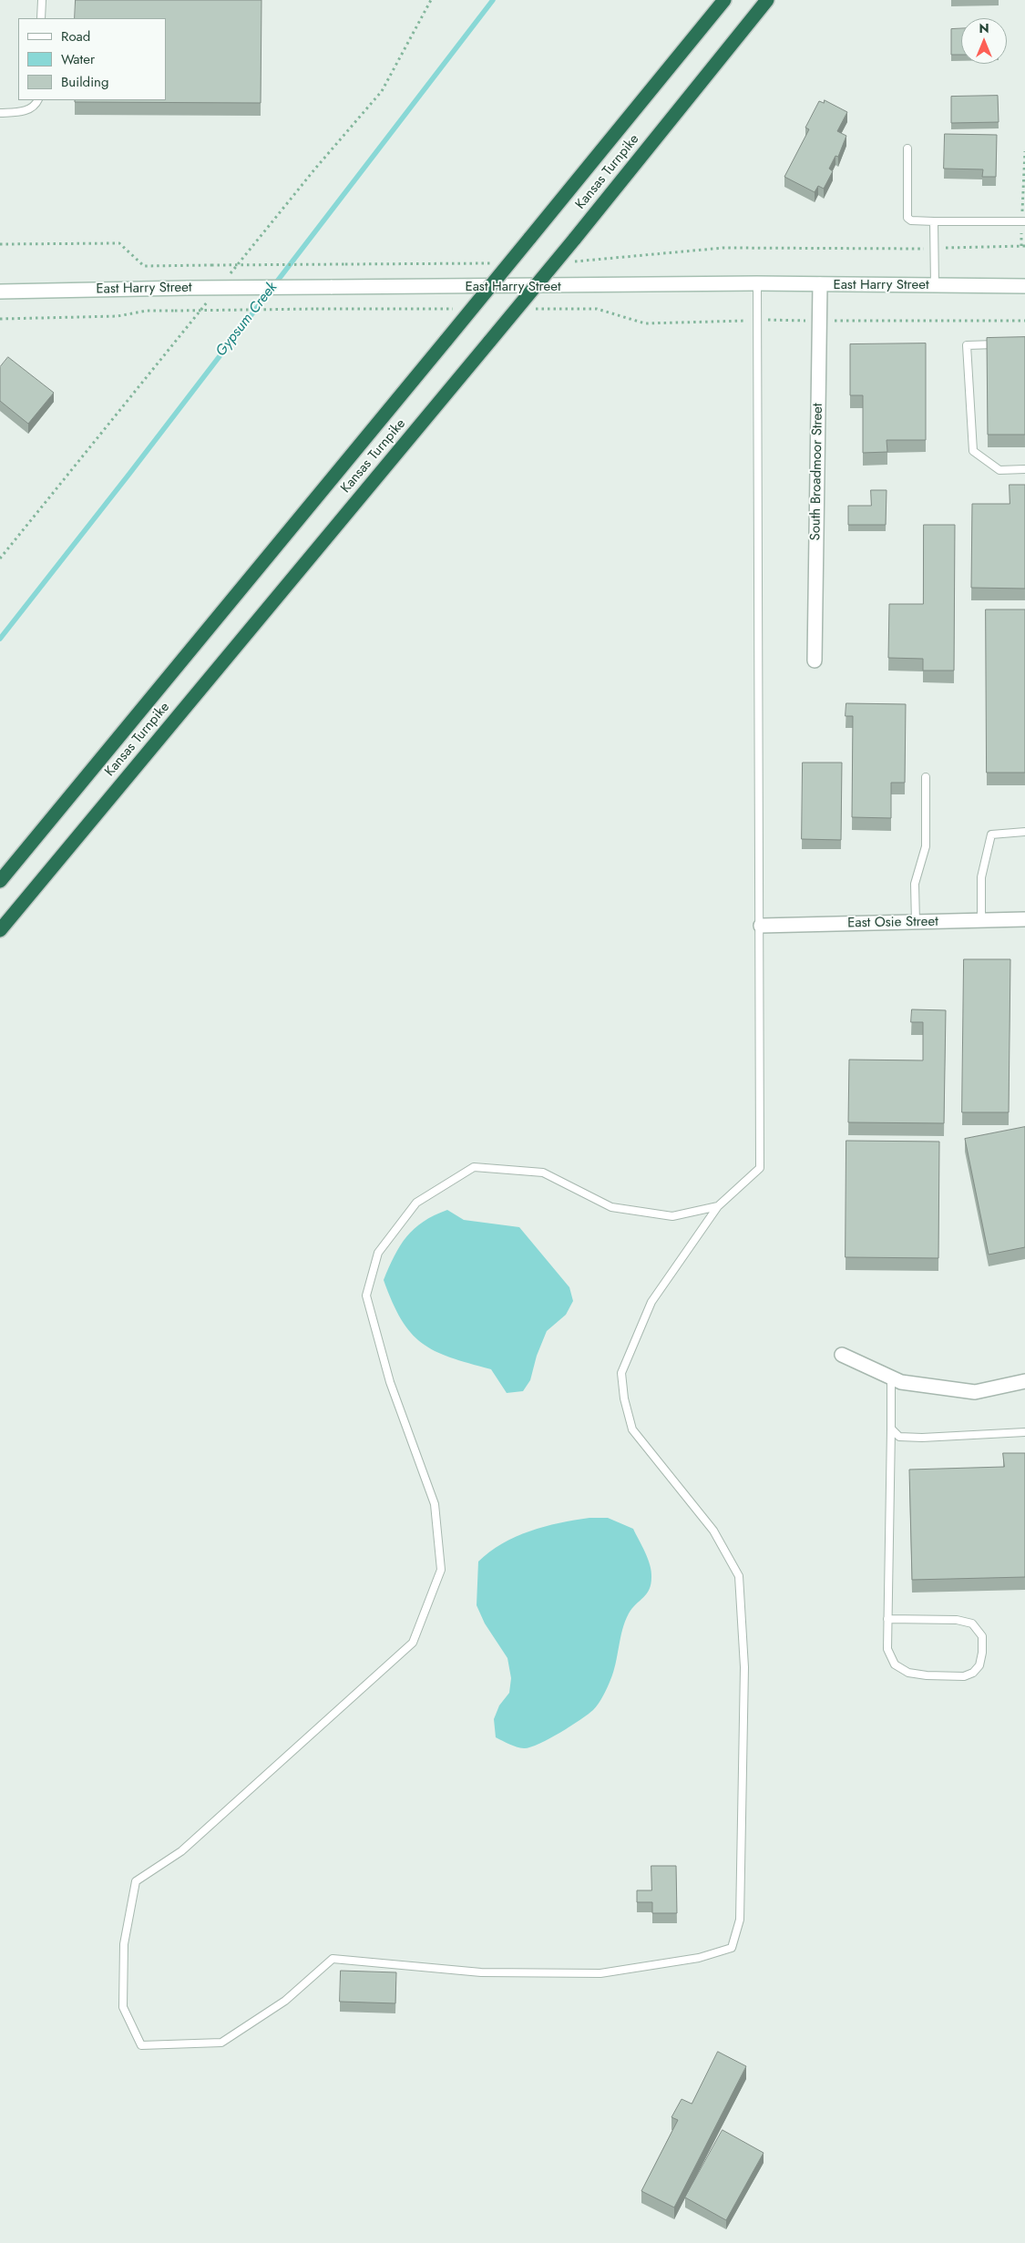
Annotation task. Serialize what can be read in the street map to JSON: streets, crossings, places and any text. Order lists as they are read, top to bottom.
{
  "streets": {
    "highway": ["Kansas Turnpike"],
    "main road": ["East Harry Street", "South Broadmoor Street", "East Osie Street"]
  },
  "crossings": [
    ["East Harry Street", "South Broadmoor Street"]
  ],
  "water": ["Gypsum Creek"],
  "legend": ["Road", "Water", "Building"],
  "north": "top"
}
